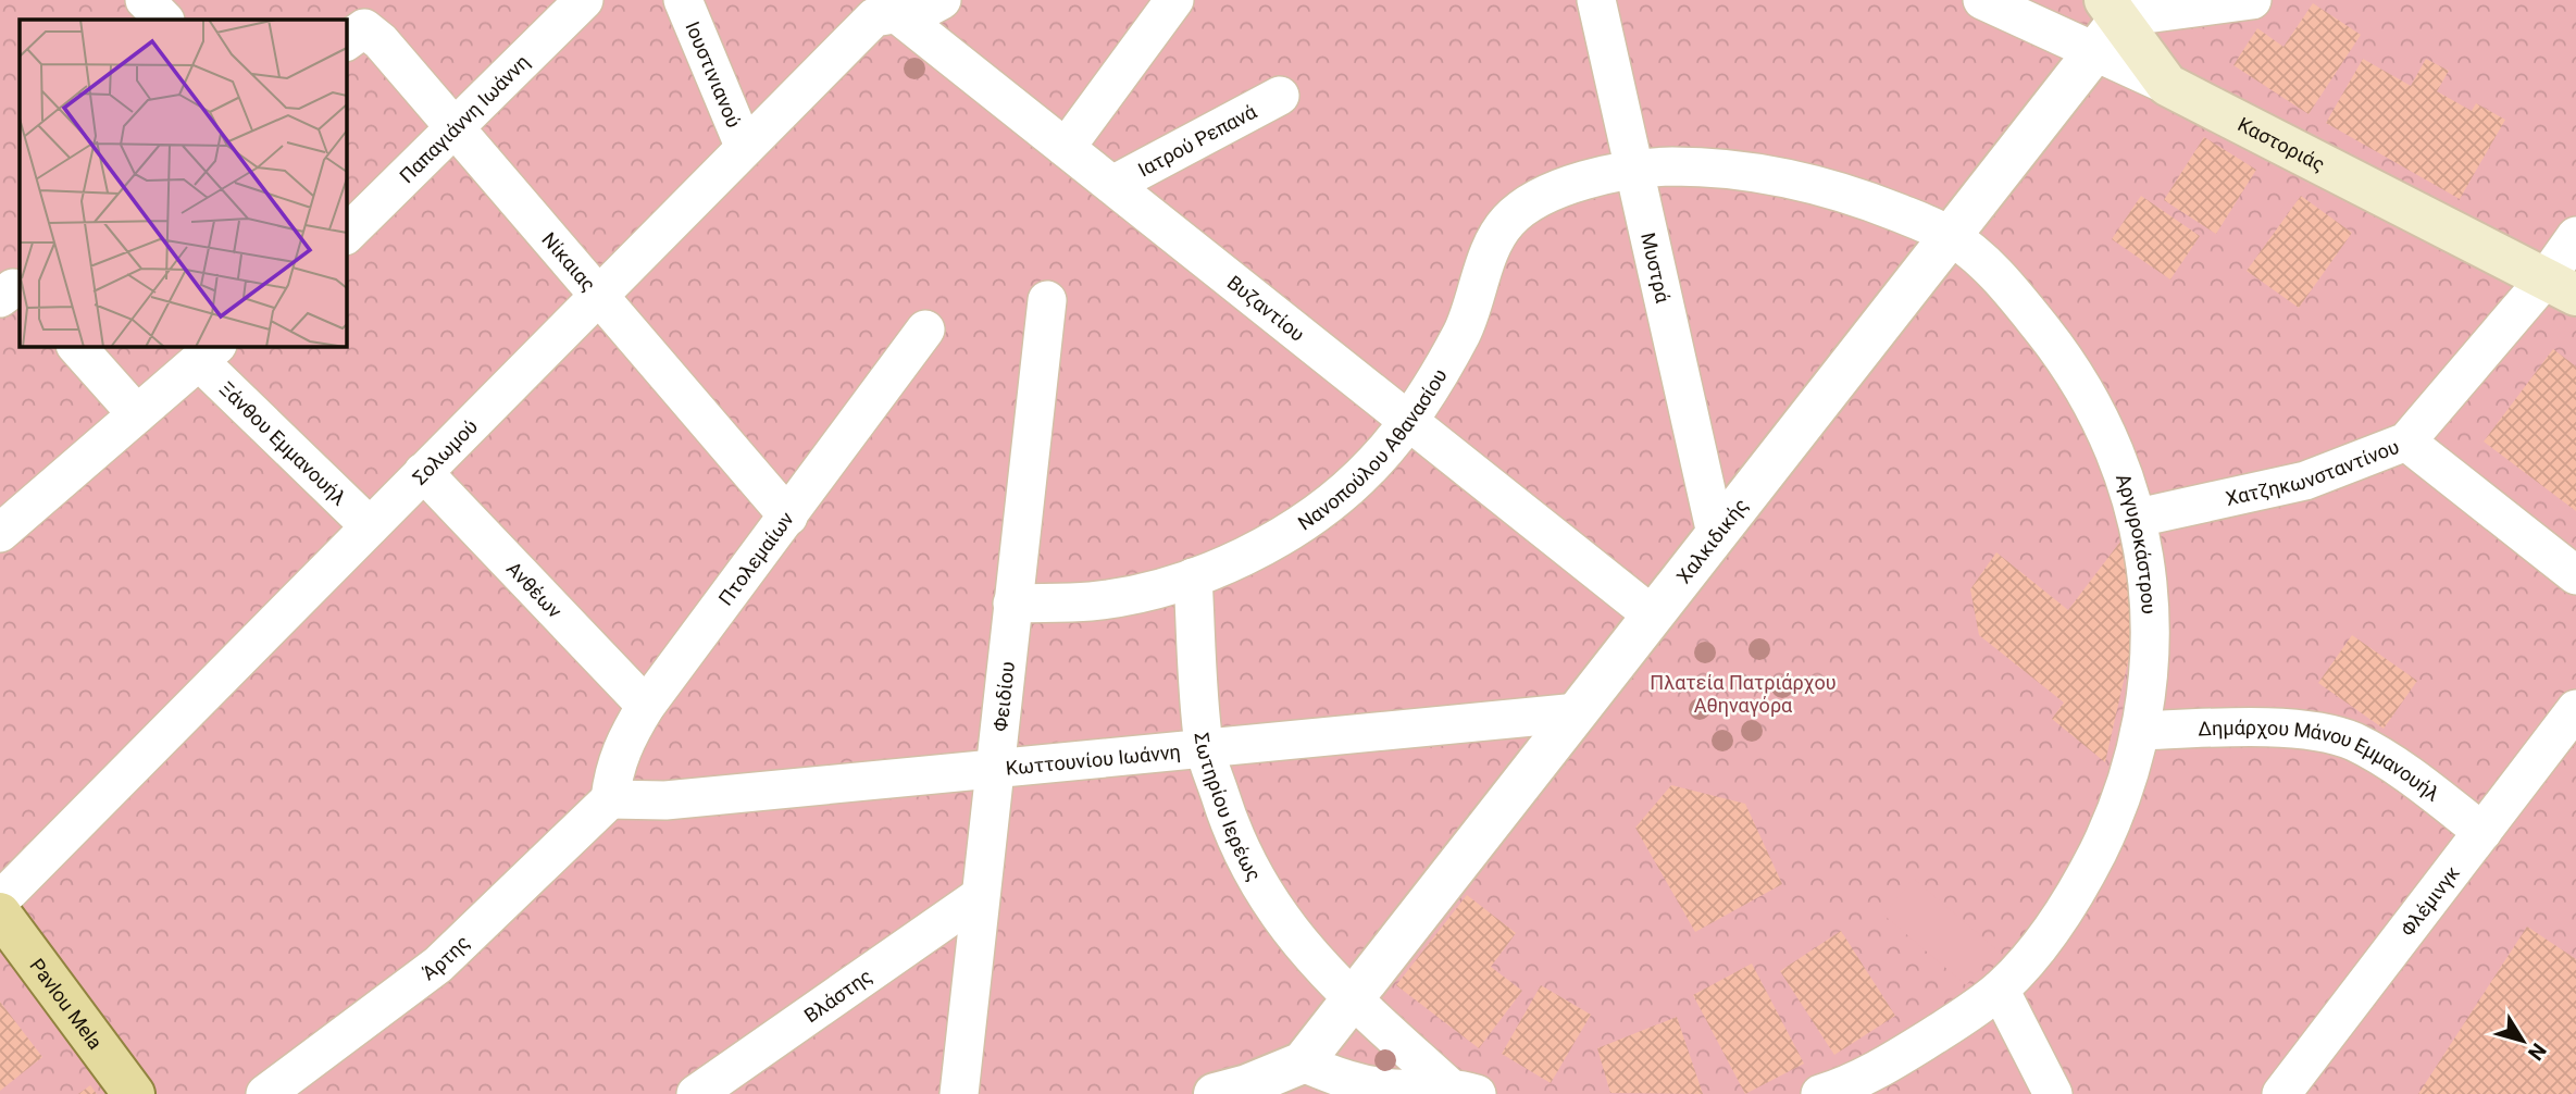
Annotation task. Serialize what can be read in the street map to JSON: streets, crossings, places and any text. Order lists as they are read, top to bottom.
{
  "streets": {
    "main road": ["Καστοριάς", "Pavlou Mela"],
    "street": [
      "Ιουστινιανού",
      "Παπαγιάννη Ιωάννη",
      "Ιατρού Ρεπανά",
      "Νίκαιας",
      "Μυστρά",
      "Βυζαντίου",
      "Ξάνθου Εμμανουήλ",
      "Νανοπούλου Αθανασίου",
      "Σολωμού",
      "Χατζηκωνσταντίνου",
      "Χαλκιδικής",
      "Αργυροκάστρου",
      "Πτολεμαίων",
      "Ανθέων",
      "Φειδίου",
      "Κωττουνίου Ιωάννη",
      "Δημάρχου Μάνου Εμμανουήλ",
      "Σωτηρίου Ιερέως",
      "Φλέμινγκ",
      "Άρτης",
      "Βλάστης"
    ]
  },
  "crossings": [
    ["Ιουστινιανού", "Σολωμού"],
    ["Παπαγιάννη Ιωάννη", "Νίκαιας"],
    ["Ιατρού Ρεπανά", "Βυζαντίου"],
    ["Καστοριάς", "Χατζηκωνσταντίνου"],
    ["Καστοριάς", "Χαλκιδικής"],
    ["Νίκαιας", "Σολωμού"],
    ["Νίκαιας", "Πτολεμαίων"],
    ["Μυστρά", "Νανοπούλου Αθανασίου"],
    ["Μυστρά", "Χαλκιδικής"],
    ["Μυστρά", "Αργυροκάστρου"],
    ["Βυζαντίου", "Νανοπούλου Αθανασίου"],
    ["Βυζαντίου", "Σολωμού"],
    ["Βυζαντίου", "Χαλκιδικής"],
    ["Ξάνθου Εμμανουήλ", "Σολωμού"],
    ["Νανοπούλου Αθανασίου", "Αργυροκάστρου"],
    ["Νανοπούλου Αθανασίου", "Φειδίου"],
    ["Νανοπούλου Αθανασίου", "Σωτηρίου Ιερέως"],
    ["Σολωμού", "Ανθέων"],
    ["Χατζηκωνσταντίνου", "Αργυροκάστρου"],
    ["Χαλκιδικής", "Αργυροκάστρου"],
    ["Χαλκιδικής", "Κωττουνίου Ιωάννη"],
    ["Χαλκιδικής", "Σωτηρίου Ιερέως"],
    ["Αργυροκάστρου", "Δημάρχου Μάνου Εμμανουήλ"],
    ["Πτολεμαίων", "Ανθέων"],
    ["Πτολεμαίων", "Κωττουνίου Ιωάννη"],
    ["Πτολεμαίων", "Άρτης"],
    ["Φειδίου", "Κωττουνίου Ιωάννη"],
    ["Φειδίου", "Βλάστης"],
    ["Κωττουνίου Ιωάννη", "Σωτηρίου Ιερέως"],
    ["Κωττουνίου Ιωάννη", "Άρτης"],
    ["Δημάρχου Μάνου Εμμανουήλ", "Φλέμινγκ"]
  ],
  "parks": ["Πλατεία Πατριάρχου Αθηναγόρα"],
  "north": "bottom right"
}
